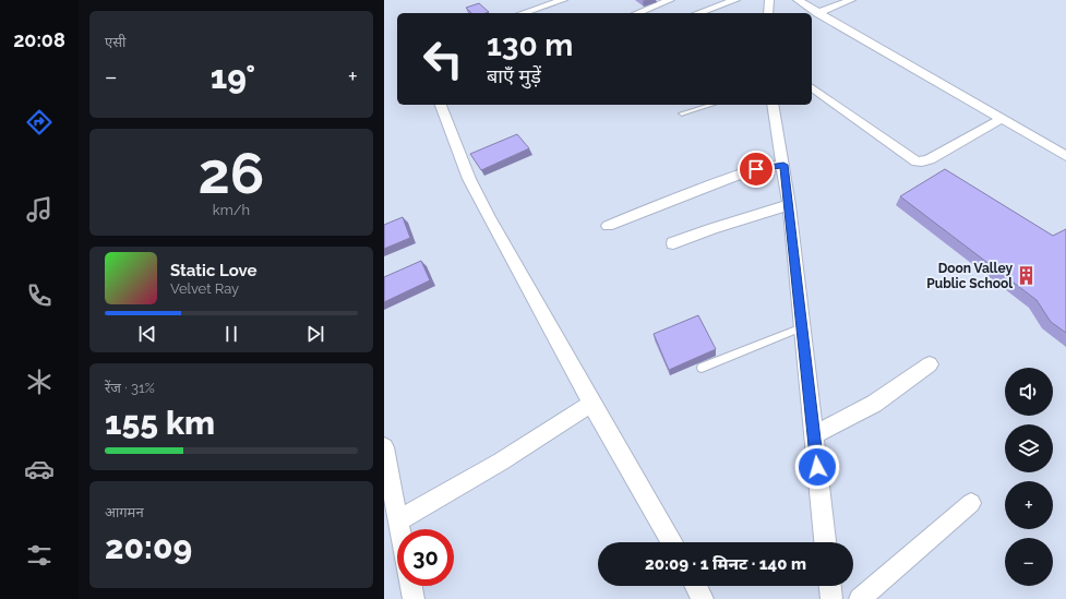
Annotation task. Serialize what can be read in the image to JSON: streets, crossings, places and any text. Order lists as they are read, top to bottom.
{
  "places": {
    "building": ["Doon Valley Public School"]
  },
  "page": {
    "tabs": "20:08",
    "tile": [
      "एसी",
      ["26", "km/h"],
      ["रेंज · 31%", "155 km"],
      ["आगमन", "20:09"]
    ],
    "turn": ["130 m", "बाएँ मुड़ें"],
    "heat": ["−", "19°", "+"],
    "song": ["Static Love", "Velvet Ray"],
    "map_buttons": ["+", "−"],
    "limit": "30",
    "trip": "20:09 · 1 मिनट · 140 m"
  }
}
